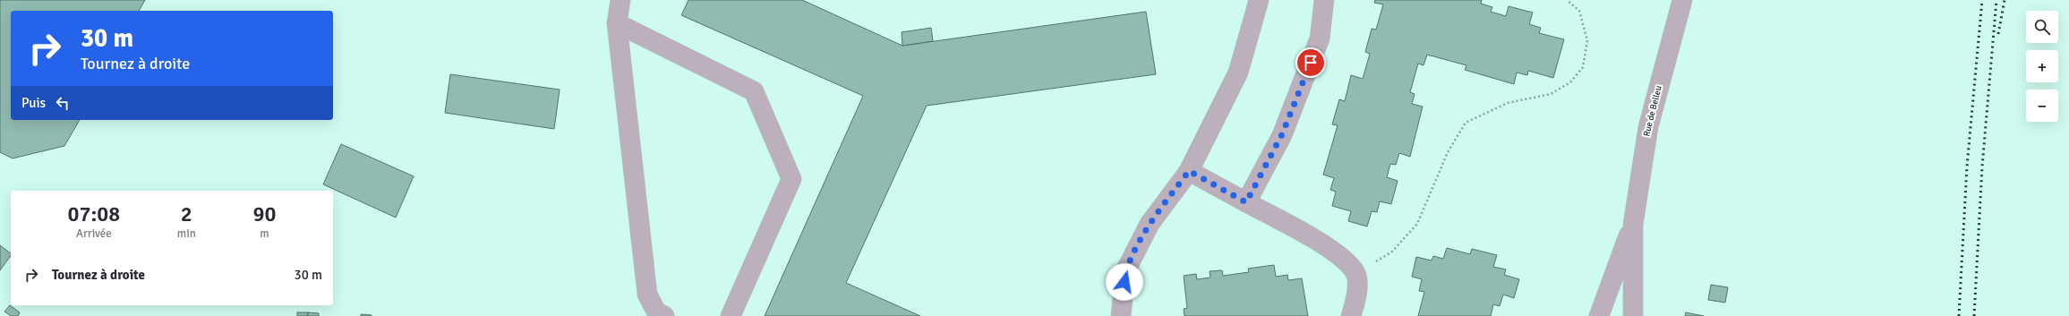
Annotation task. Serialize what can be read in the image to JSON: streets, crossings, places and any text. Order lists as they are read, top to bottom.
{
  "streets": {
    "street": ["Rue de Belleu"]
  },
  "page": {
    "map_buttons": ["+", "−"],
    "turn": ["30 m", "Tournez à droite"],
    "then": "Puis",
    "eta": [
      "07:08",
      "Arrivée",
      "2",
      "min",
      "90",
      "m"
    ],
    "list": [
      {
        "name": "Tournez à droite",
        "value": "30 m"
      }
    ]
  }
}
